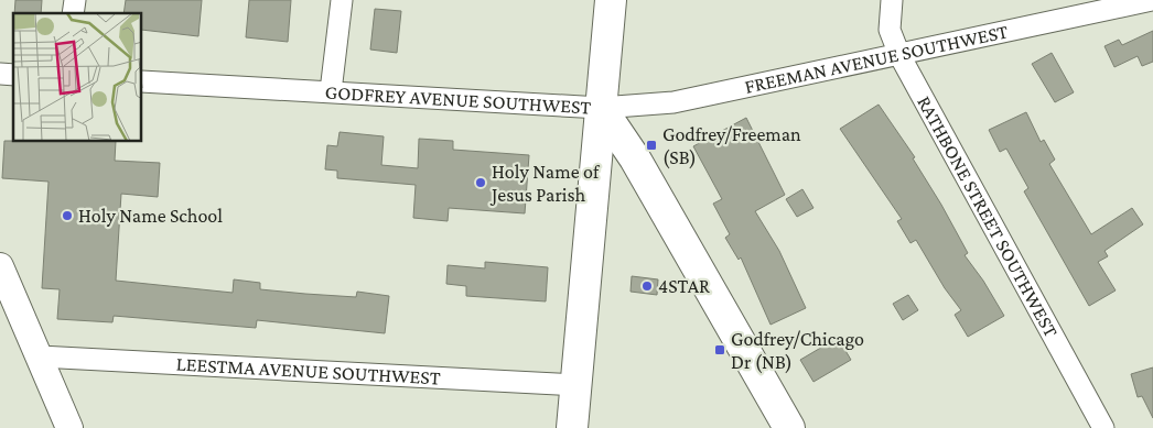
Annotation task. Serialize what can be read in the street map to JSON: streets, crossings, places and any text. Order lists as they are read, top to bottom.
{
  "streets": {
    "main road": ["GODFREY AVENUE SOUTHWEST"],
    "street": ["FREEMAN AVENUE SOUTHWEST", "RATHBONE STREET SOUTHWEST", "LEESTMA AVENUE SOUTHWEST"]
  },
  "crossings": [
    ["FREEMAN AVENUE SOUTHWEST", "GODFREY AVENUE SOUTHWEST"],
    ["FREEMAN AVENUE SOUTHWEST", "RATHBONE STREET SOUTHWEST"]
  ],
  "places": {
    "transit": ["Godfrey/Freeman (SB)", "Godfrey/Chicago Dr (NB)"],
    "other": ["Holy Name of Jesus Parish", "Holy Name School", "4STAR"]
  }
}
